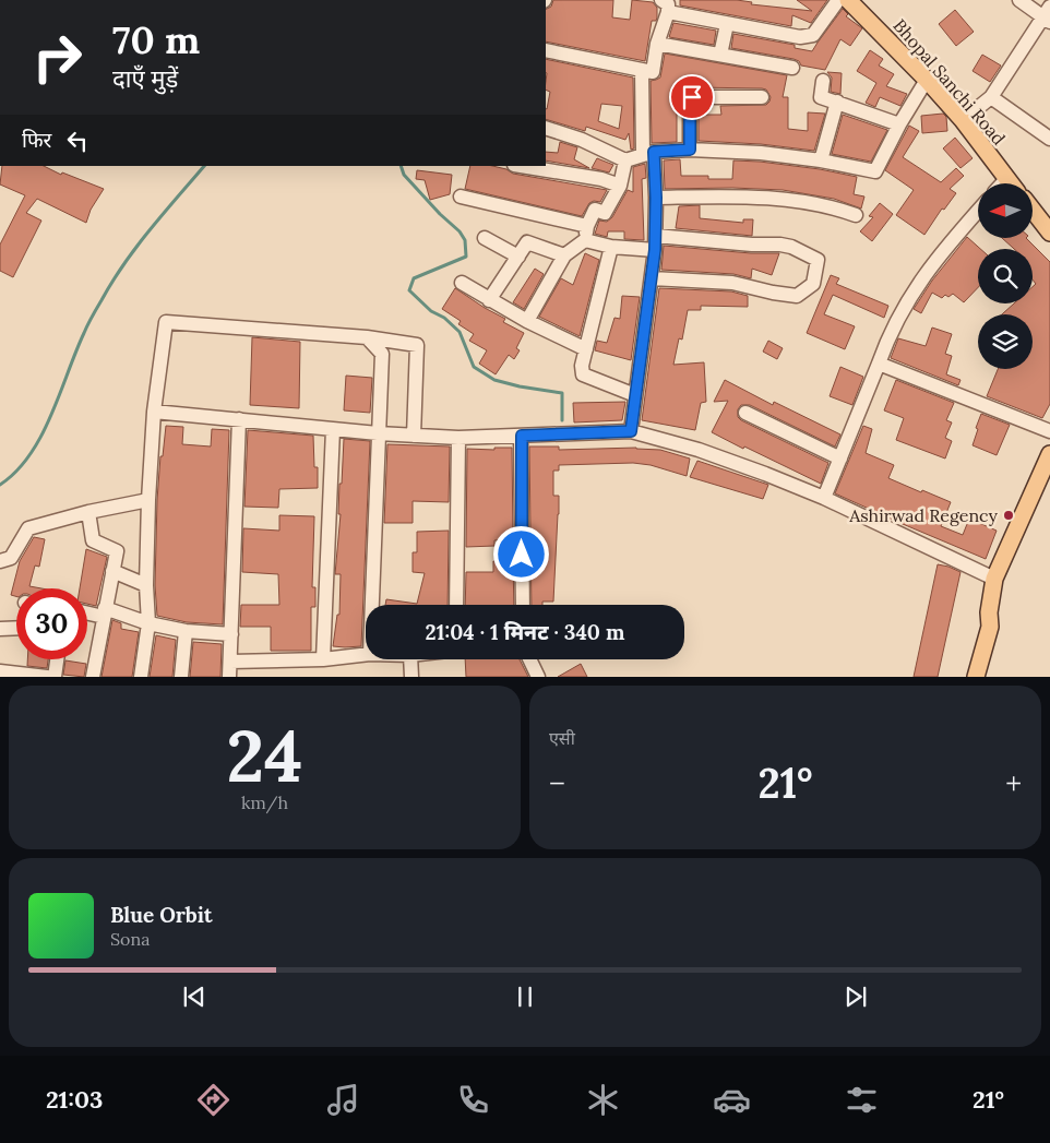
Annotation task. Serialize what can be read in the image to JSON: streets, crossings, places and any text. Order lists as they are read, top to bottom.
{
  "streets": {
    "main road": ["Bhopal Sanchi Road"]
  },
  "places": ["Ashirwad Regency"],
  "north": "left",
  "page": {
    "turn": ["70 m", "दाएँ मुड़ें"],
    "then": "फिर",
    "limit": "30",
    "trip": "21:04 · 1 मिनट · 340 m",
    "tile": [
      ["24", "km/h"],
      "एसी"
    ],
    "heat": ["−", "21°", "+"],
    "song": ["Blue Orbit", "Sona"],
    "tabs": ["21:03", "21°"]
  }
}
